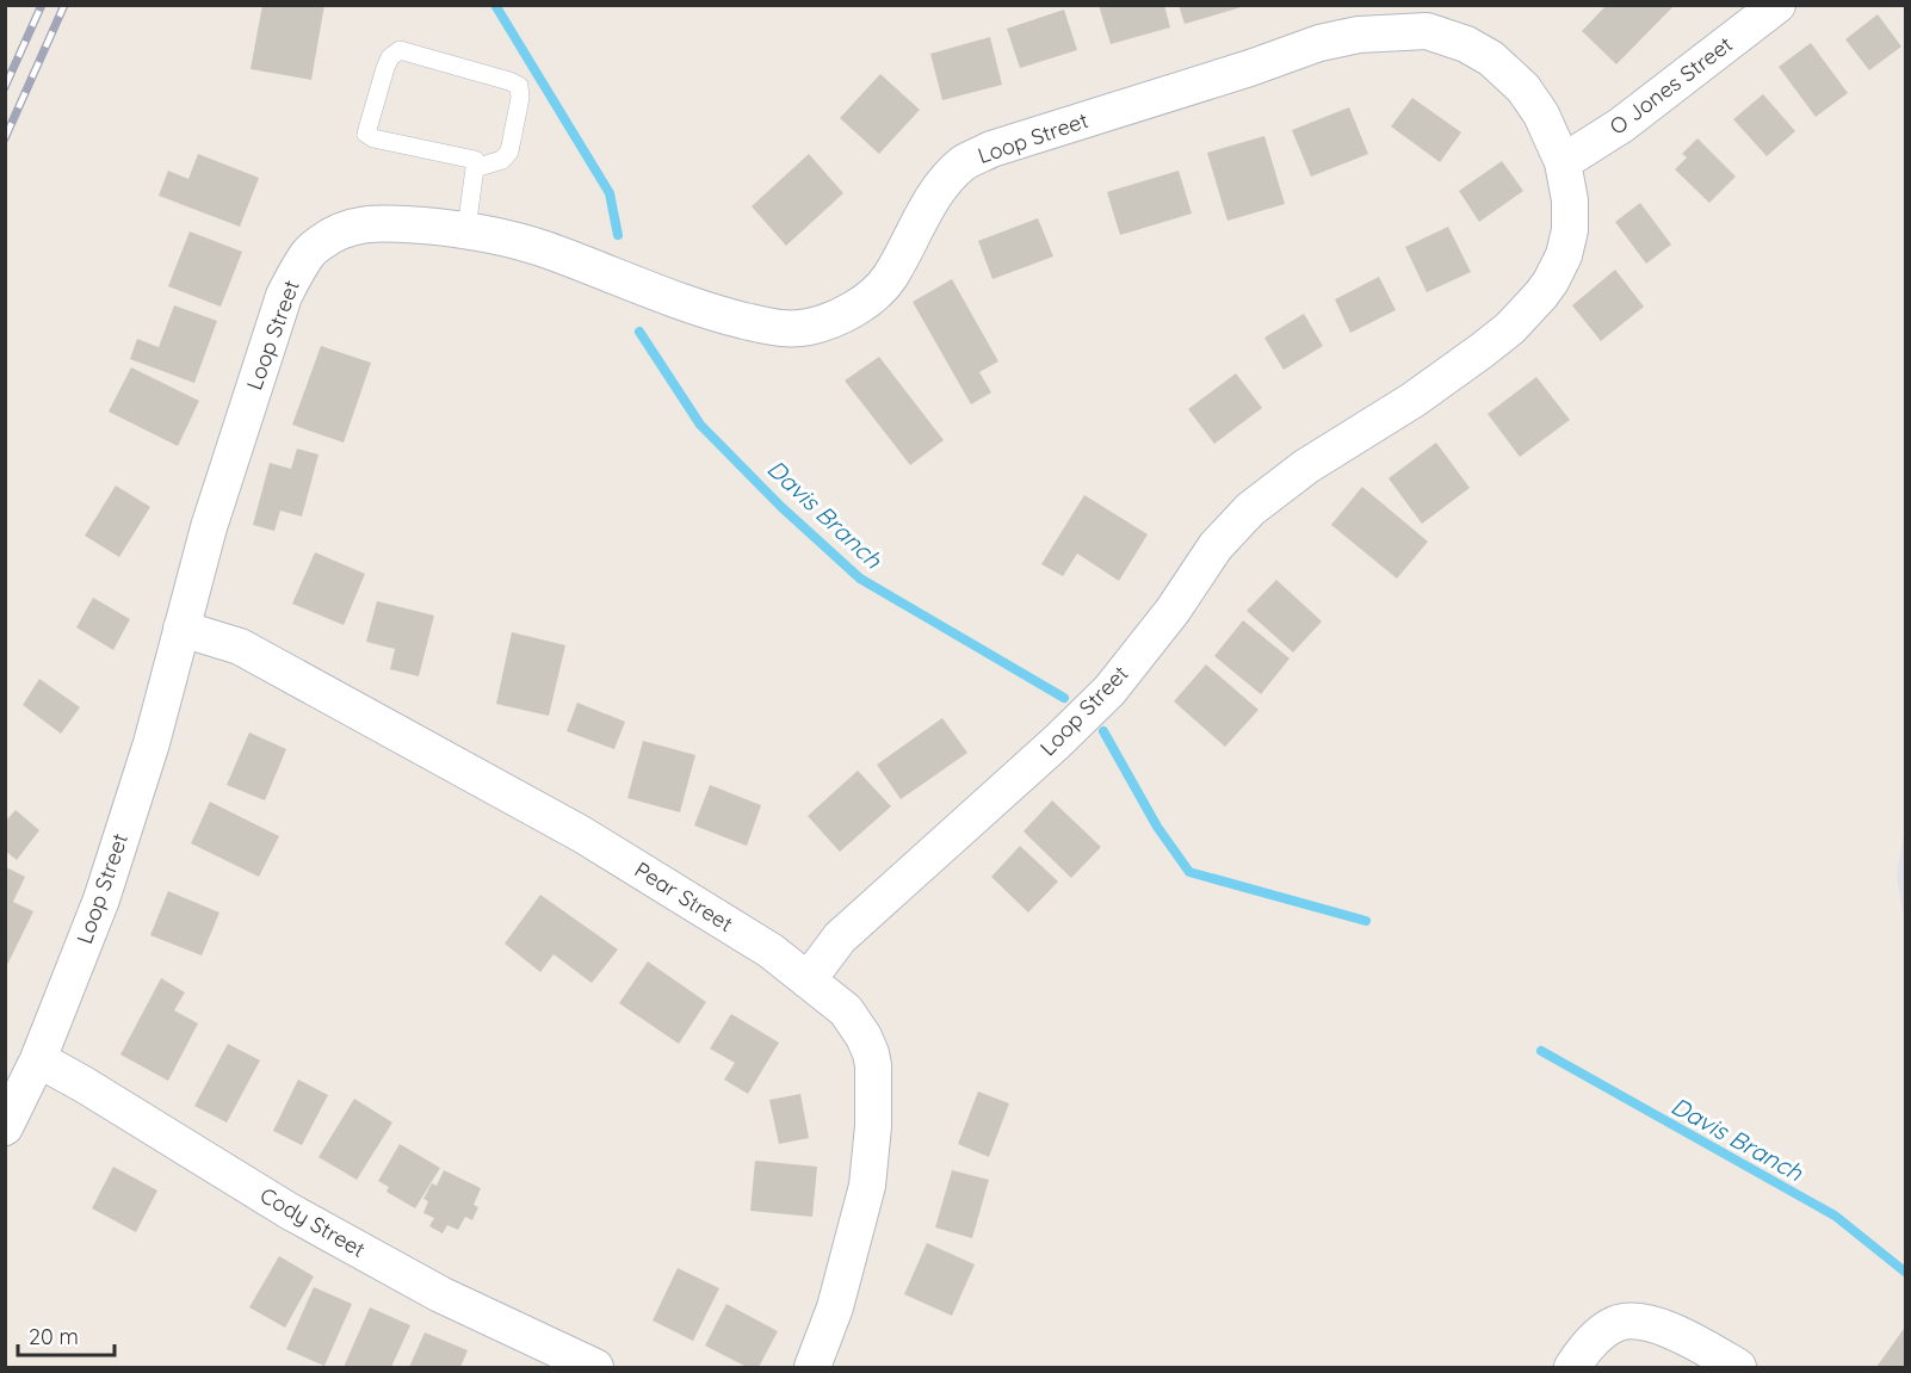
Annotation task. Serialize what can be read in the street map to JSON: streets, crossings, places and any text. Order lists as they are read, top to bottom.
{
  "streets": {
    "street": [
      "O Jones Street",
      "Loop Street",
      "Pear Street",
      "Cody Street"
    ]
  },
  "crossings": [
    ["O Jones Street", "Loop Street"],
    ["Loop Street", "Pear Street"],
    ["Loop Street", "Cody Street"]
  ],
  "water": ["Davis Branch"],
  "scale_bar": "20 m"
}
